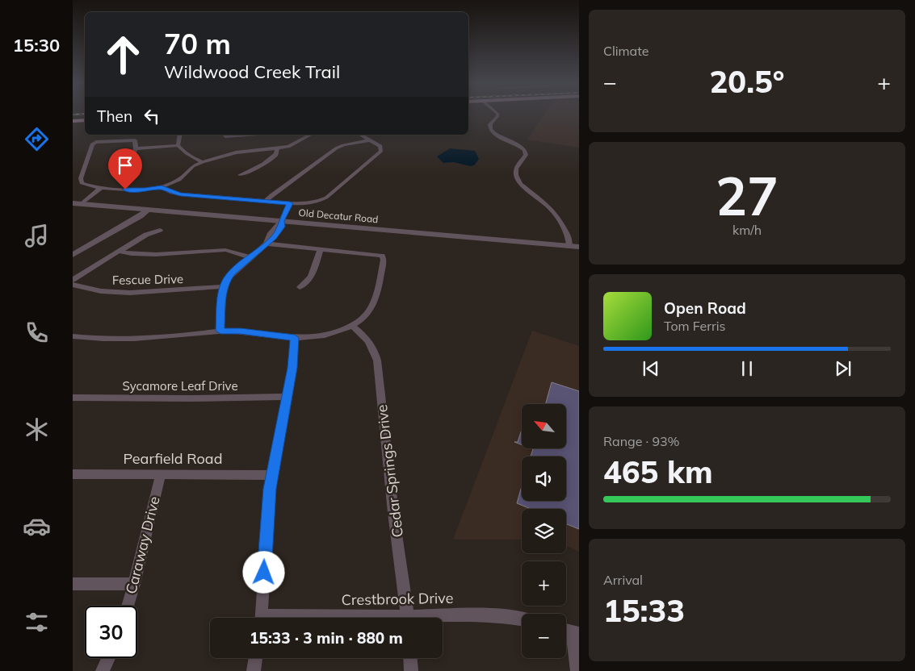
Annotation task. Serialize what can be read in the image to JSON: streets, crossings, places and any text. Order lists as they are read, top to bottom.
{
  "streets": {
    "street": [
      "Old Decatur Road",
      "Fescue Drive",
      "Sycamore Leaf Drive",
      "Pearfield Road",
      "Cedar Springs Drive",
      "Caraway Drive",
      "Crestbrook Drive"
    ]
  },
  "crossings": [
    ["Pearfield Road", "Caraway Drive"]
  ],
  "north": "top left",
  "page": {
    "tabs": "15:30",
    "tile": [
      "Climate",
      ["27", "km/h"],
      ["Range · 93%", "465 km"],
      ["Arrival", "15:33"]
    ],
    "turn": ["70 m", "Wildwood Creek Trail"],
    "heat": ["−", "20.5°", "+"],
    "then": "Then",
    "song": ["Open Road", "Tom Ferris"],
    "map_buttons": ["+", "−"],
    "limit": "30",
    "trip": "15:33 · 3 min · 880 m"
  }
}
